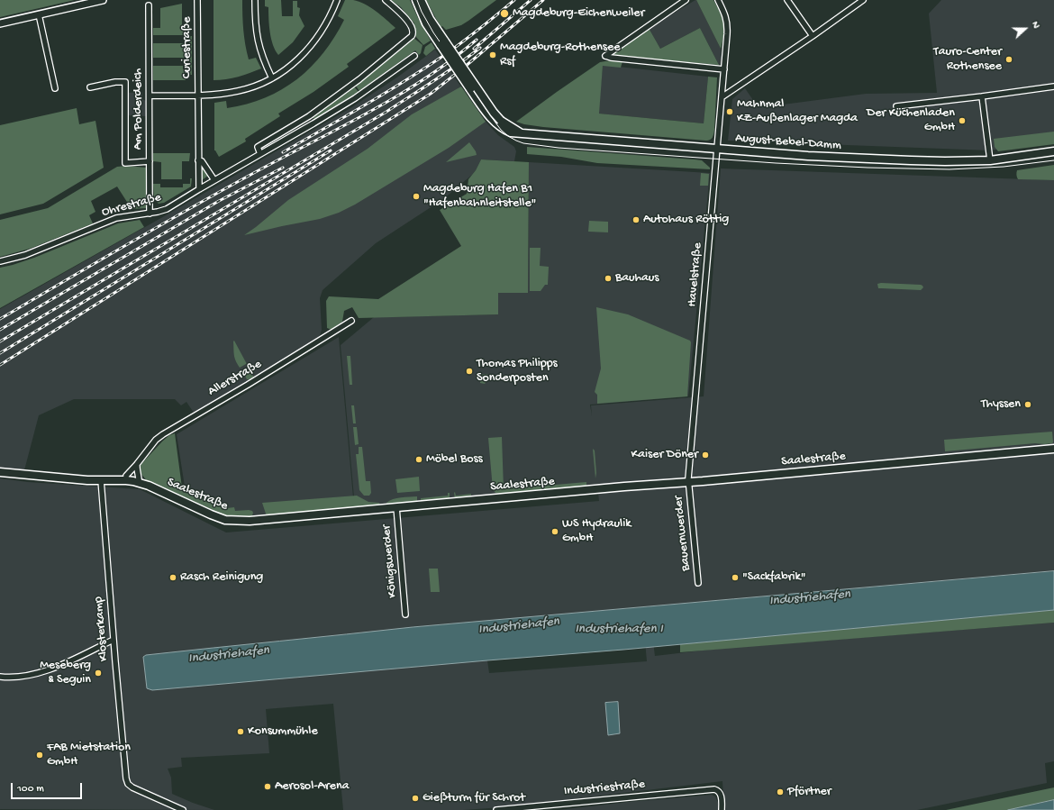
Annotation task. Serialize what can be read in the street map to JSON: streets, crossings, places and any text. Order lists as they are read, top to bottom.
{
  "streets": {
    "main road": ["August-Bebel-Damm", "Saalestraße"],
    "street": [
      "Curiestraße",
      "Am Polderdeich",
      "Ohrestraße",
      "Havelstraße",
      "Allerstraße",
      "Bauernwerder",
      "Königswerder",
      "Klosterkamp",
      "Industriestraße"
    ]
  },
  "crossings": [
    ["Curiestraße", "Am Polderdeich"],
    ["Curiestraße", "Ohrestraße"],
    ["Am Polderdeich", "Ohrestraße"],
    ["August-Bebel-Damm", "Havelstraße"],
    ["Havelstraße", "Saalestraße"],
    ["Havelstraße", "Bauernwerder"],
    ["Allerstraße", "Saalestraße"],
    ["Saalestraße", "Bauernwerder"],
    ["Saalestraße", "Königswerder"],
    ["Saalestraße", "Klosterkamp"]
  ],
  "water": ["Industriehafen", "Industriehafen I"],
  "places": [
    "Magdeburg-Eichenweiler",
    "Magdeburg-Rothensee Rsf",
    "Tauro-Center Rothensee",
    "Mahnmal KZ-Außenlager Magda",
    "Der Küchenladen GmbH",
    "Magdeburg Hafen B1 \"Hafenbahnleitstelle\"",
    "Autohaus Röttig",
    "Bauhaus",
    "Thomas Philipps Sonderposten",
    "Thyssen",
    "Kaiser Döner",
    "Möbel Boss",
    "WS Hydraulik GmbH",
    "Rasch Reinigung",
    "\"Sackfabrik\"",
    "Meseberg & Seguin",
    "Konsummühle",
    "FAB Mietstation GmbH",
    "Aerosol-Arena",
    "Pförtner",
    "Gießturm für Schrot"
  ],
  "scale_bar": "100 m",
  "north": "right"
}
